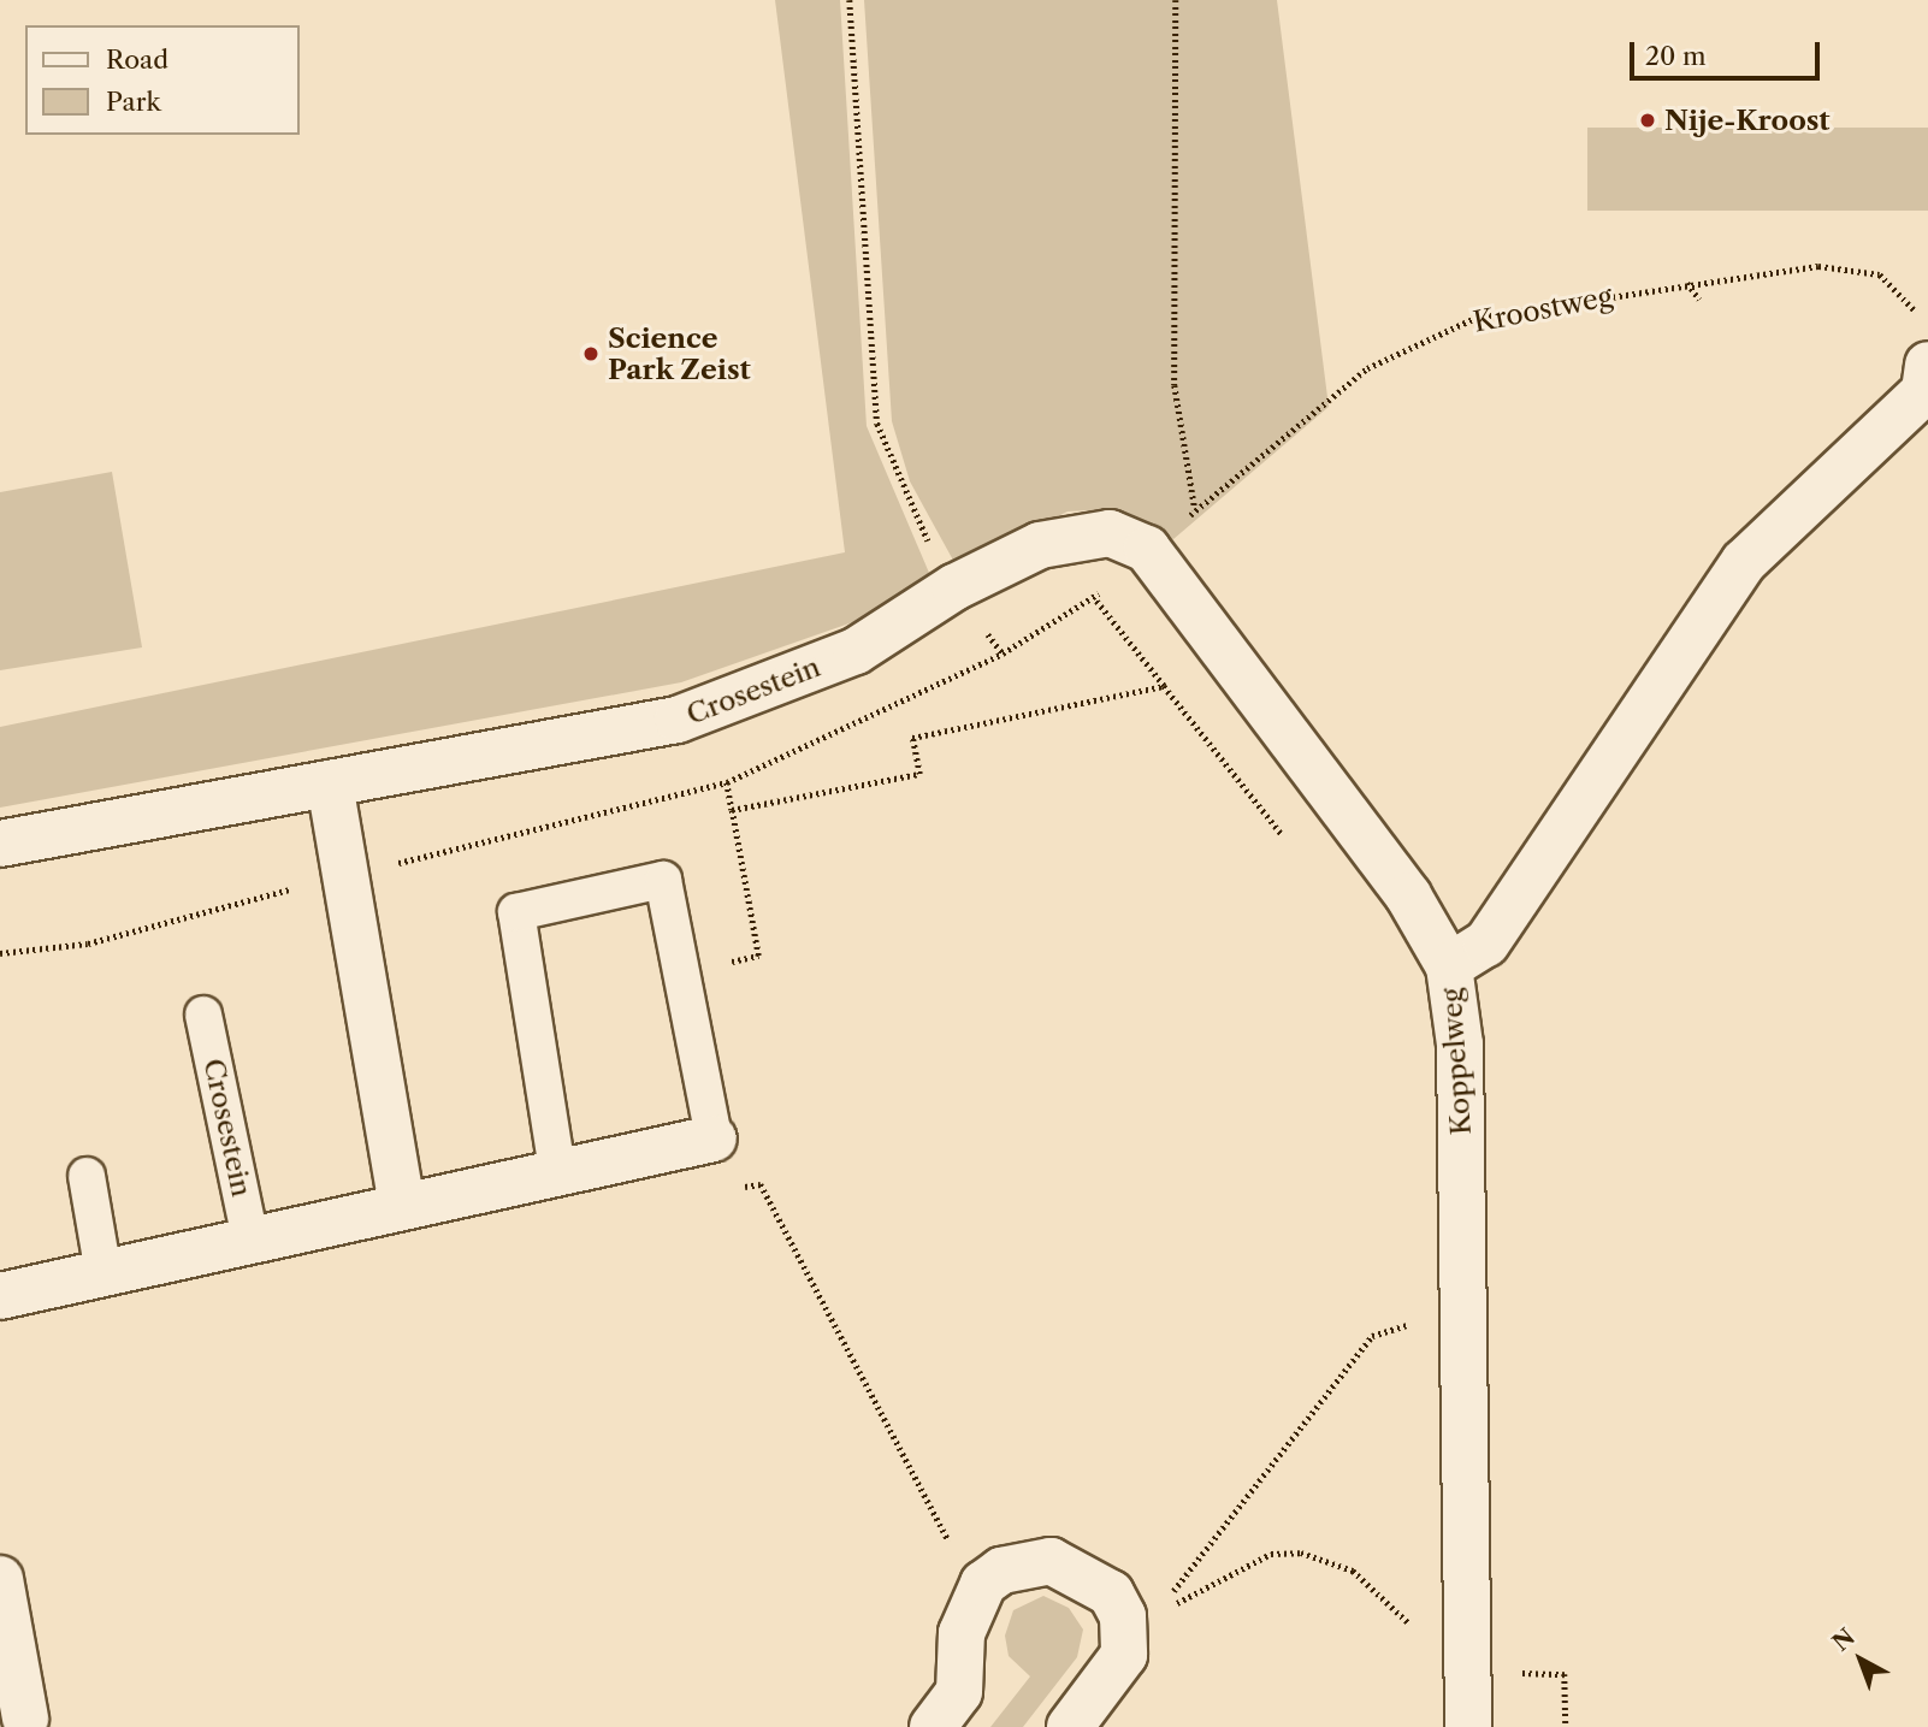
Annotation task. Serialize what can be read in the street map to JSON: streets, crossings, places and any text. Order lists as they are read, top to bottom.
{
  "streets": {
    "street": ["Crosestein", "Koppelweg"],
    "path": ["Kroostweg"]
  },
  "crossings": [
    ["Kroostweg", "Crosestein"],
    ["Kroostweg", "Koppelweg"],
    ["Crosestein", "Koppelweg"]
  ],
  "places": ["Nije-Kroost", "Science Park Zeist"],
  "legend": ["Road", "Park"],
  "scale_bar": "20 m",
  "north": "top left"
}
